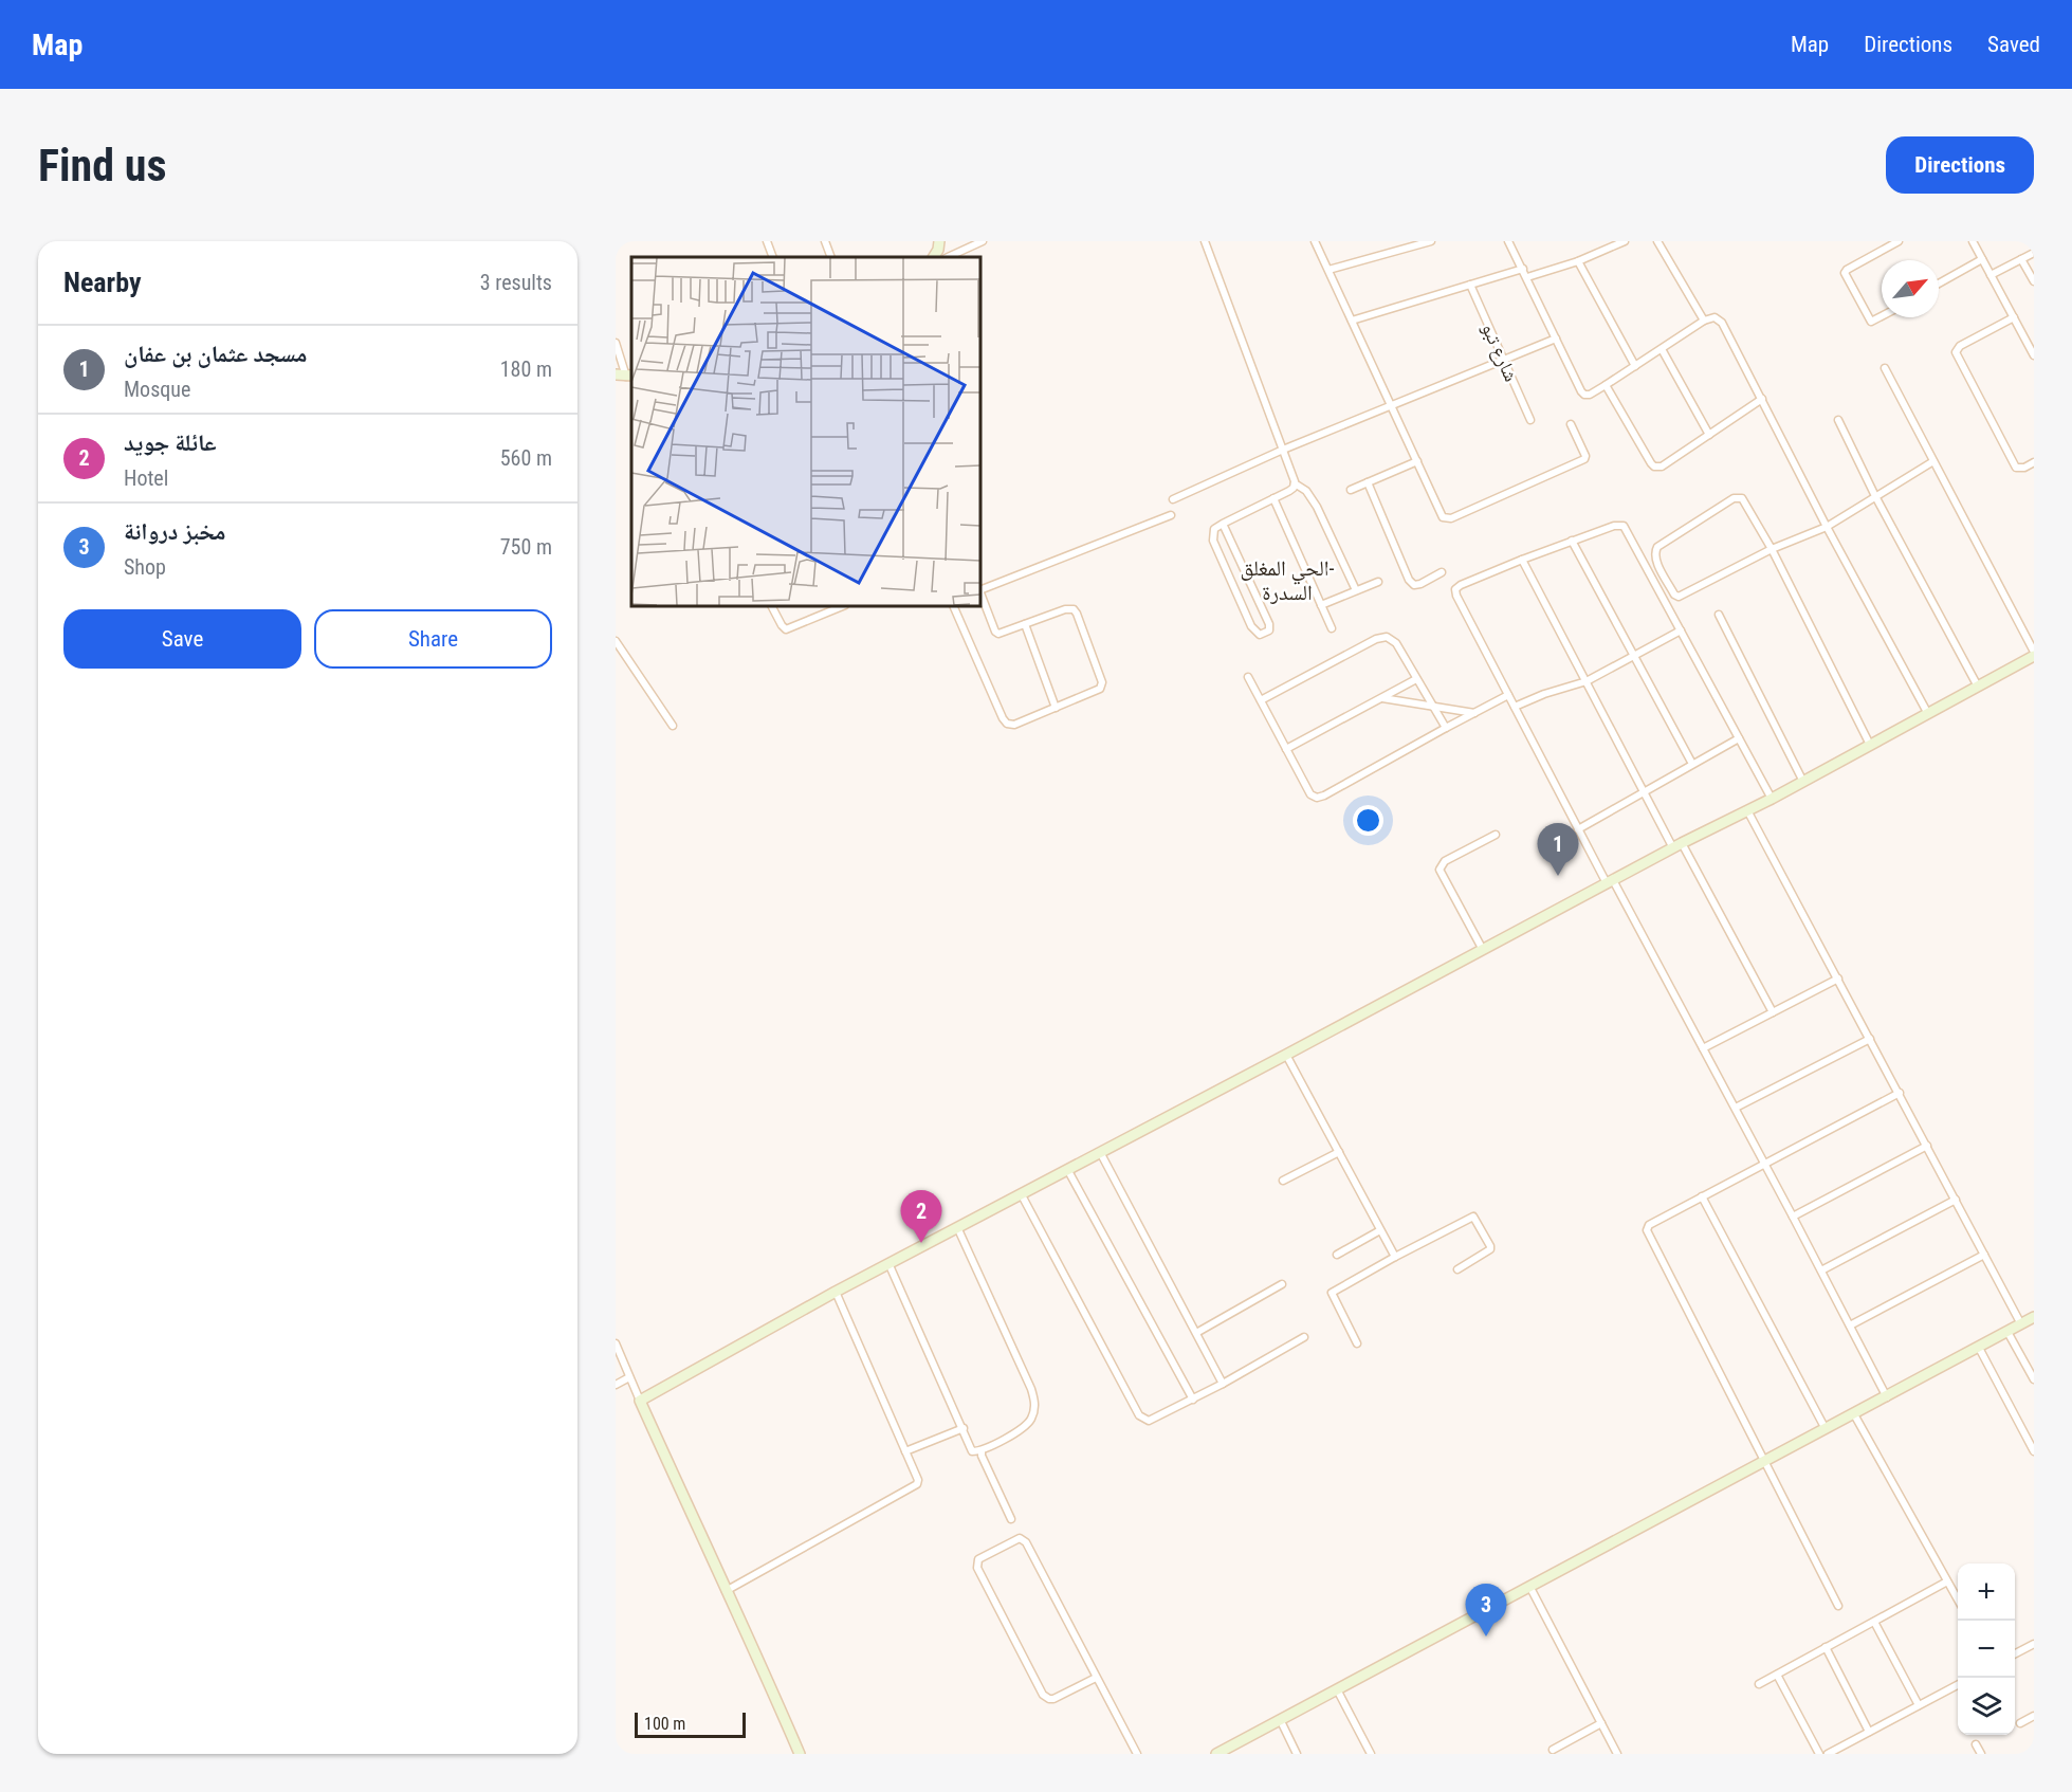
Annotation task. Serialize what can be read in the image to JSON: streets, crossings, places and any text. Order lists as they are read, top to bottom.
{
  "streets": {
    "street": ["شارع تبو"]
  },
  "districts": ["الحي المغلق- السدرة"],
  "scale_bar": "100 m",
  "north": "top right",
  "page": {
    "header": "Map",
    "nav": ["Map", "Directions", "Saved"],
    "buttons": [
      "Directions",
      ["Save", "Share"]
    ],
    "title": "Find us",
    "heading": ["Nearby", "3 results"],
    "list": [
      {
        "mark": "1",
        "name": "مسجد عثمان بن عفان",
        "note": "Mosque",
        "value": "180 m"
      },
      {
        "mark": "2",
        "name": "عائلة جويد",
        "note": "Hotel",
        "value": "560 m"
      },
      {
        "mark": "3",
        "name": "مخبز دروانة",
        "note": "Shop",
        "value": "750 m"
      }
    ],
    "pins": ["1", "2", "3"],
    "map_buttons": ["+", "−"],
    "scale": "100 m"
  }
}
